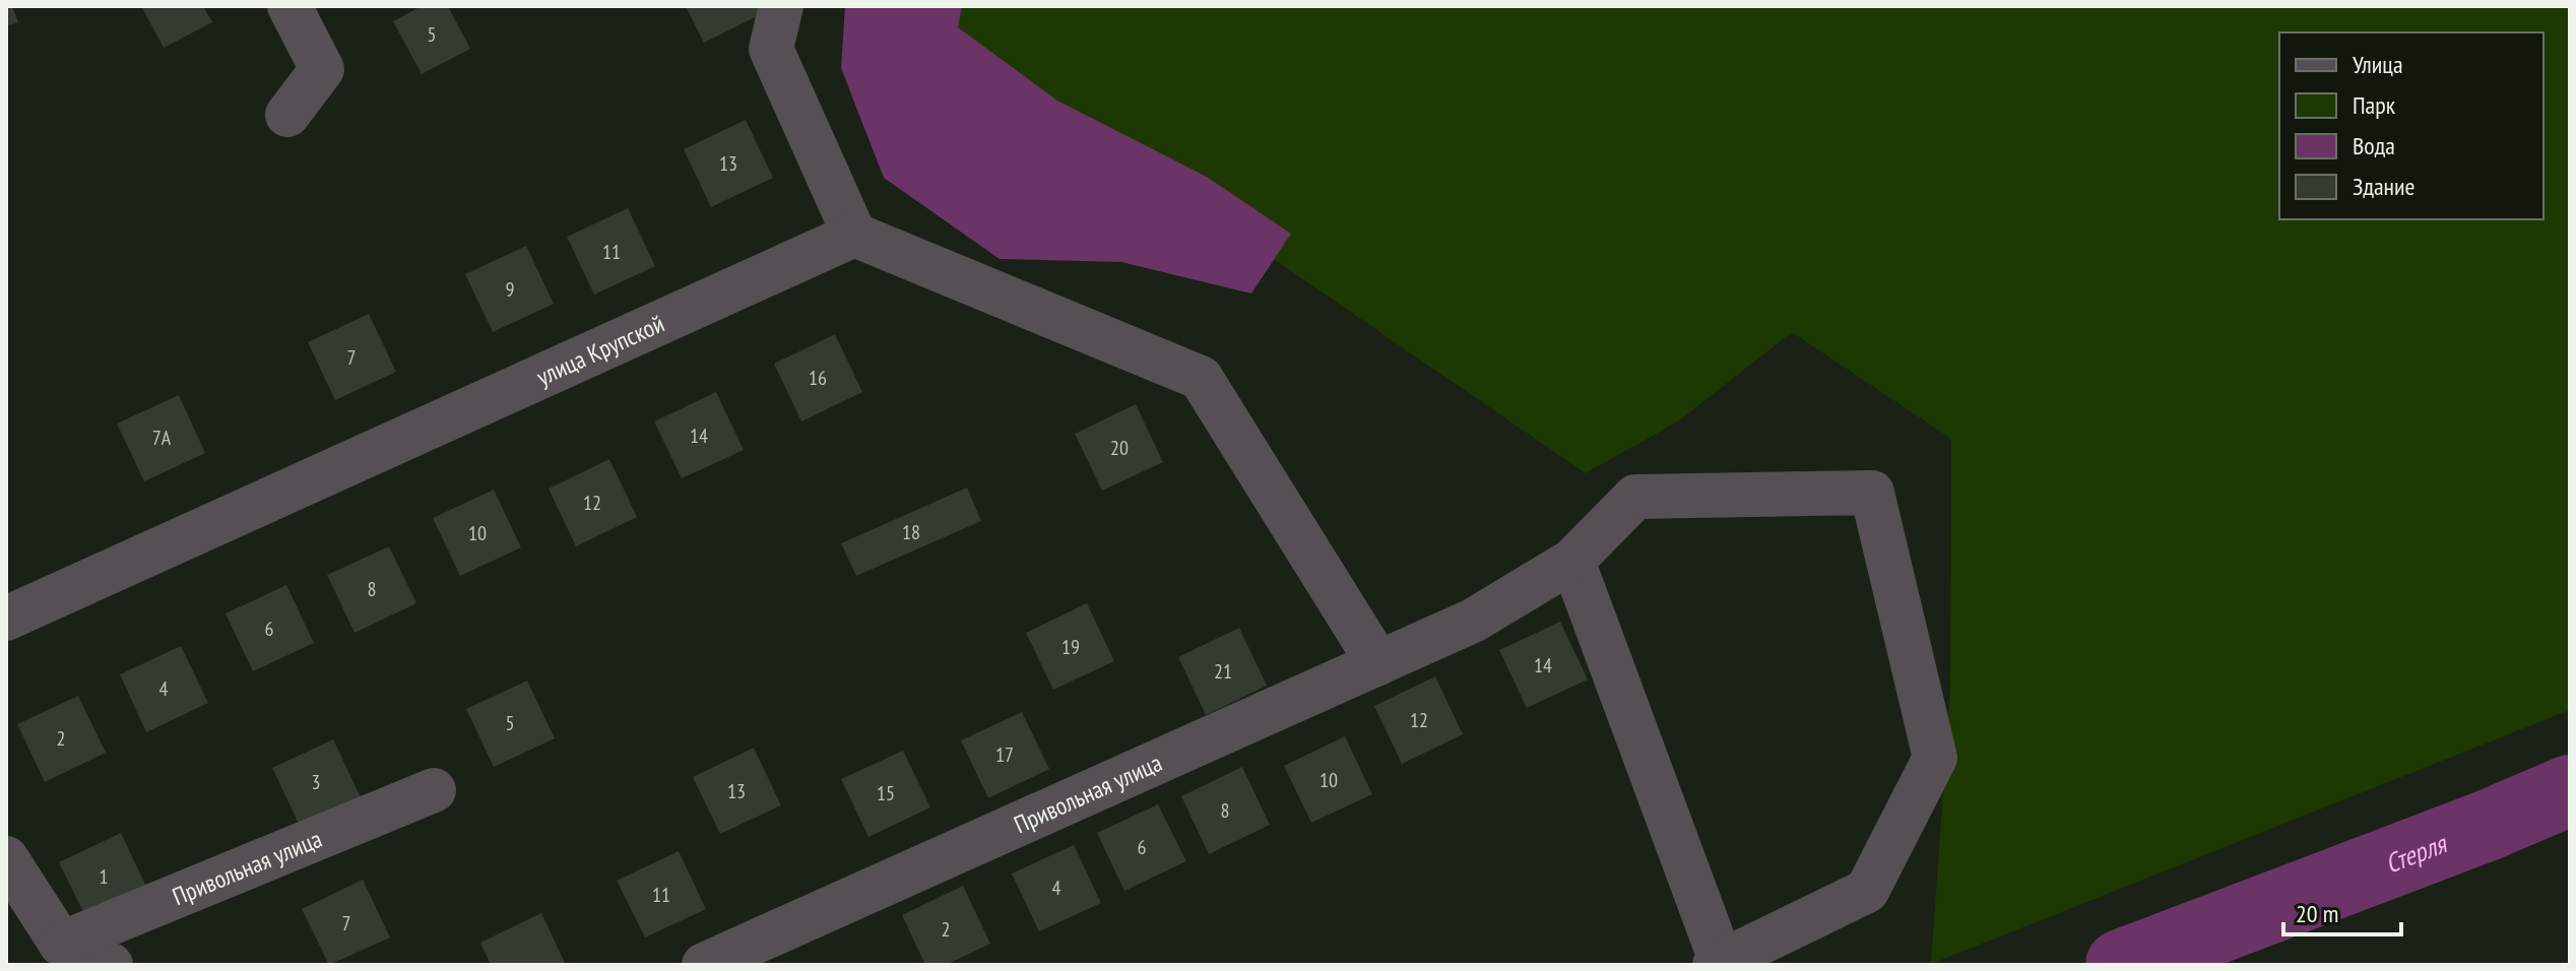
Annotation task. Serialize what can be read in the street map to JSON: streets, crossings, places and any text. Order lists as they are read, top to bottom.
{
  "streets": {
    "street": ["улица Крупской", "Привольная улица"]
  },
  "water": ["Стерля"],
  "house_numbers": [
    "5",
    "13",
    "11",
    "9",
    "7",
    "16",
    "14",
    "7А",
    "20",
    "12",
    "18",
    "10",
    "8",
    "6",
    "19",
    "14",
    "21",
    "4",
    "12",
    "5",
    "2",
    "17",
    "10",
    "3",
    "13",
    "15",
    "8",
    "6",
    "1",
    "4",
    "11",
    "7",
    "2"
  ],
  "legend": [
    "Улица",
    "Парк",
    "Вода",
    "Здание"
  ],
  "scale_bar": "20 m"
}
